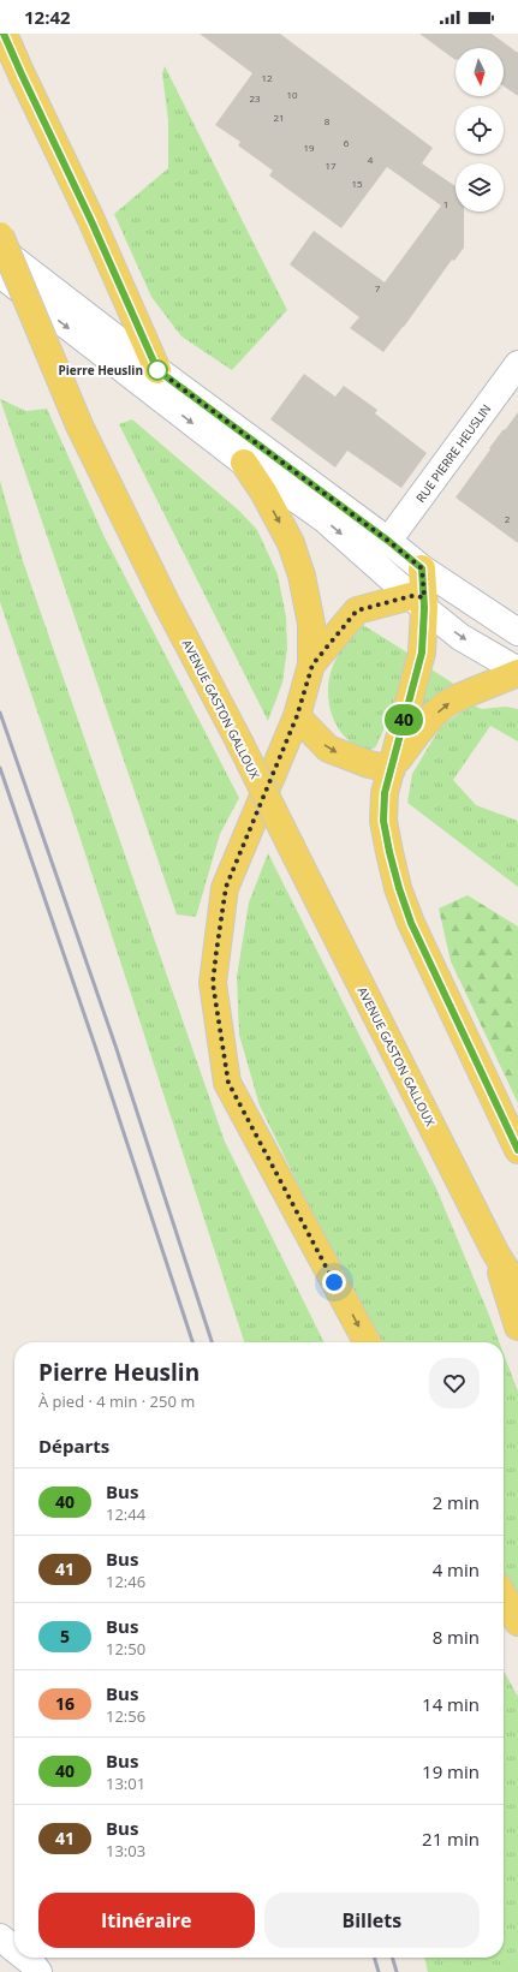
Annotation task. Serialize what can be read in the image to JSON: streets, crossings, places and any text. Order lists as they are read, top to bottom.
{
  "streets": {
    "main road": ["RUE PIERRE HEUSLIN", "AVENUE GASTON GALLOUX"]
  },
  "places": ["Pierre Heuslin"],
  "lines": ["bus line 40"],
  "house_numbers": [
    "12",
    "10",
    "23",
    "21",
    "8",
    "6",
    "19",
    "4",
    "17",
    "15",
    "1",
    "7",
    "2"
  ],
  "north": "bottom",
  "page": {
    "status": "12:42",
    "on_map": "40",
    "heading": [
      ["Pierre Heuslin", "À pied · 4 min · 250 m"],
      "Départs"
    ],
    "list": [
      {
        "mark": "40",
        "name": "Bus",
        "note": "12:44",
        "value": "2 min"
      },
      {
        "mark": "41",
        "name": "Bus",
        "note": "12:46",
        "value": "4 min"
      },
      {
        "mark": "5",
        "name": "Bus",
        "note": "12:50",
        "value": "8 min"
      },
      {
        "mark": "16",
        "name": "Bus",
        "note": "12:56",
        "value": "14 min"
      },
      {
        "mark": "40",
        "name": "Bus",
        "note": "13:01",
        "value": "19 min"
      },
      {
        "mark": "41",
        "name": "Bus",
        "note": "13:03",
        "value": "21 min"
      }
    ],
    "buttons": ["Itinéraire", "Billets"]
  }
}
